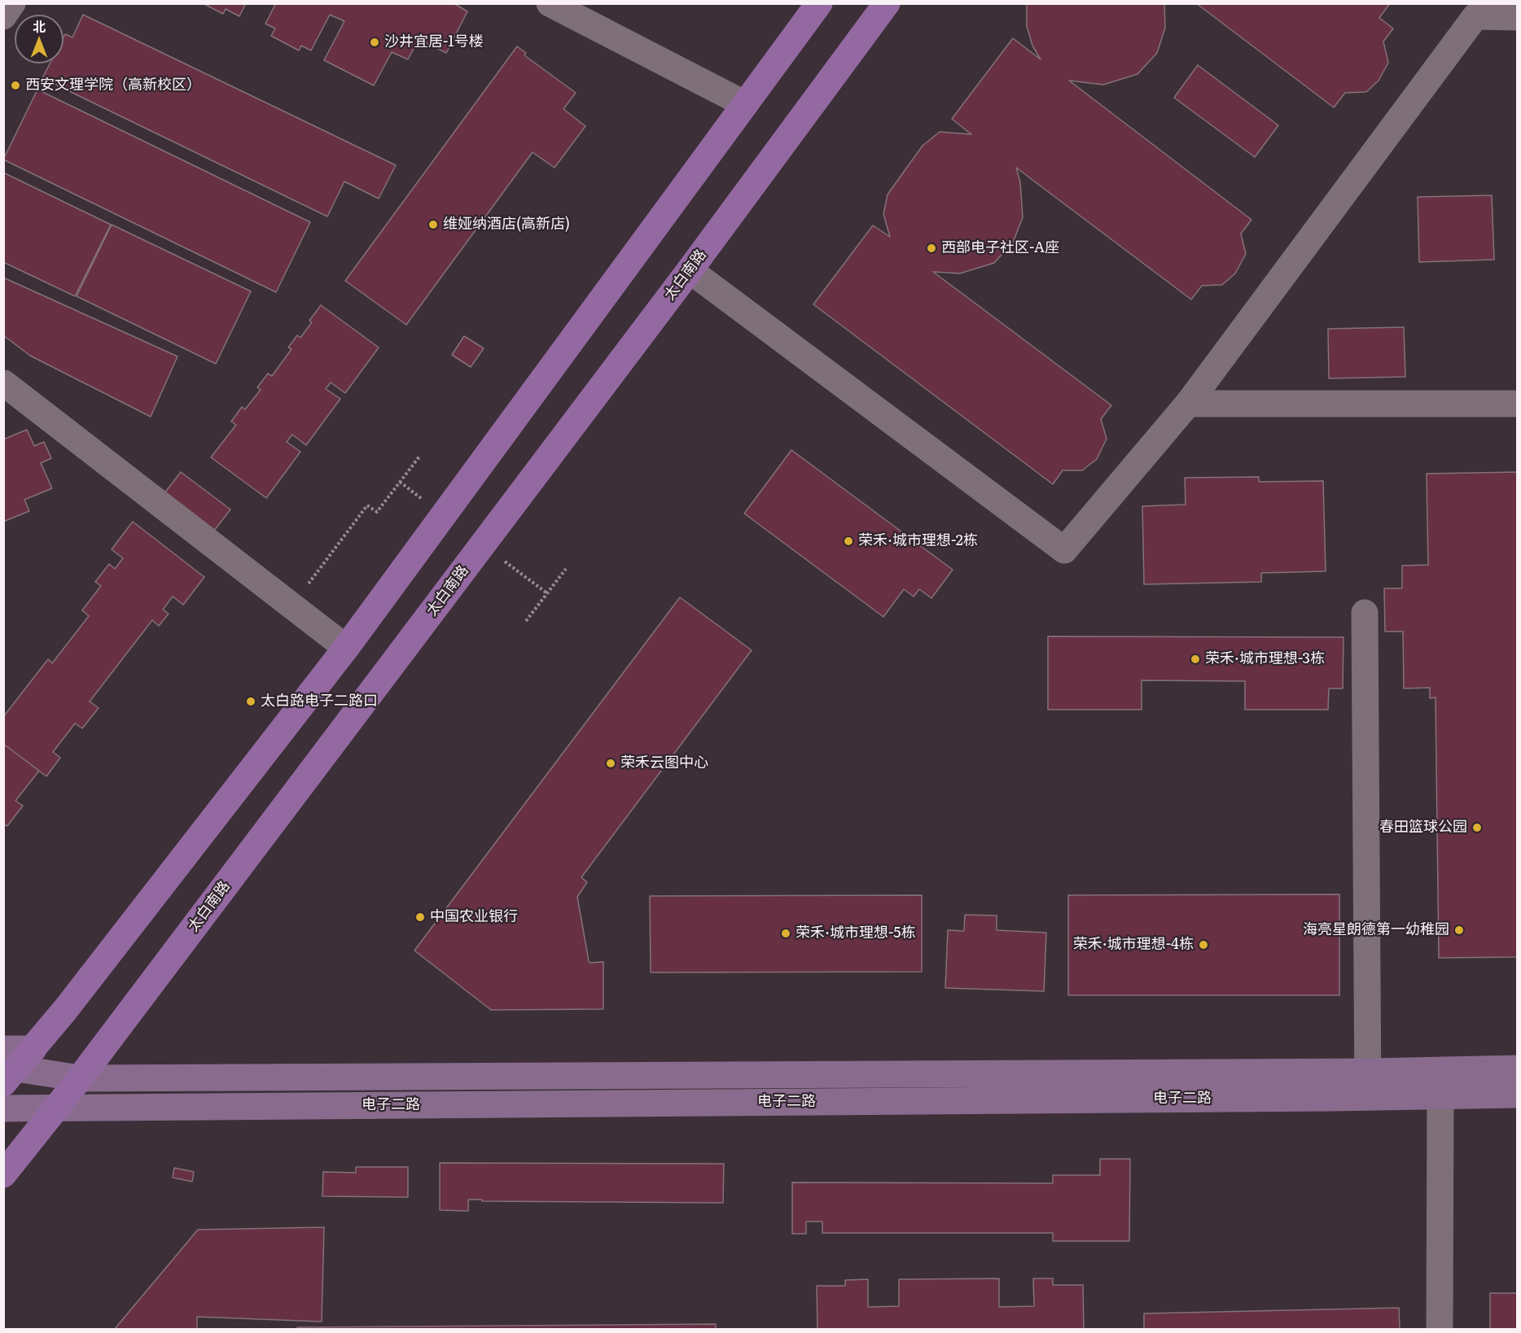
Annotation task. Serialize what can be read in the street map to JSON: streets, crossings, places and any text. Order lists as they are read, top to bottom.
{
  "streets": {
    "main road": ["太白南路", "电子二路"]
  },
  "crossings": [
    ["太白南路", "电子二路"]
  ],
  "places": [
    "沙井宜居-1号楼",
    "西安文理学院（高新校区）",
    "维娅纳酒店(高新店)",
    "西部电子社区-A座",
    "荣禾·城市理想-2栋",
    "荣禾·城市理想-3栋",
    "太白路电子二路口",
    "荣禾云图中心",
    "春田篮球公园",
    "中国农业银行",
    "海亮星朗德第一幼稚园",
    "荣禾·城市理想-5栋",
    "荣禾·城市理想-4栋"
  ],
  "north": "top"
}
